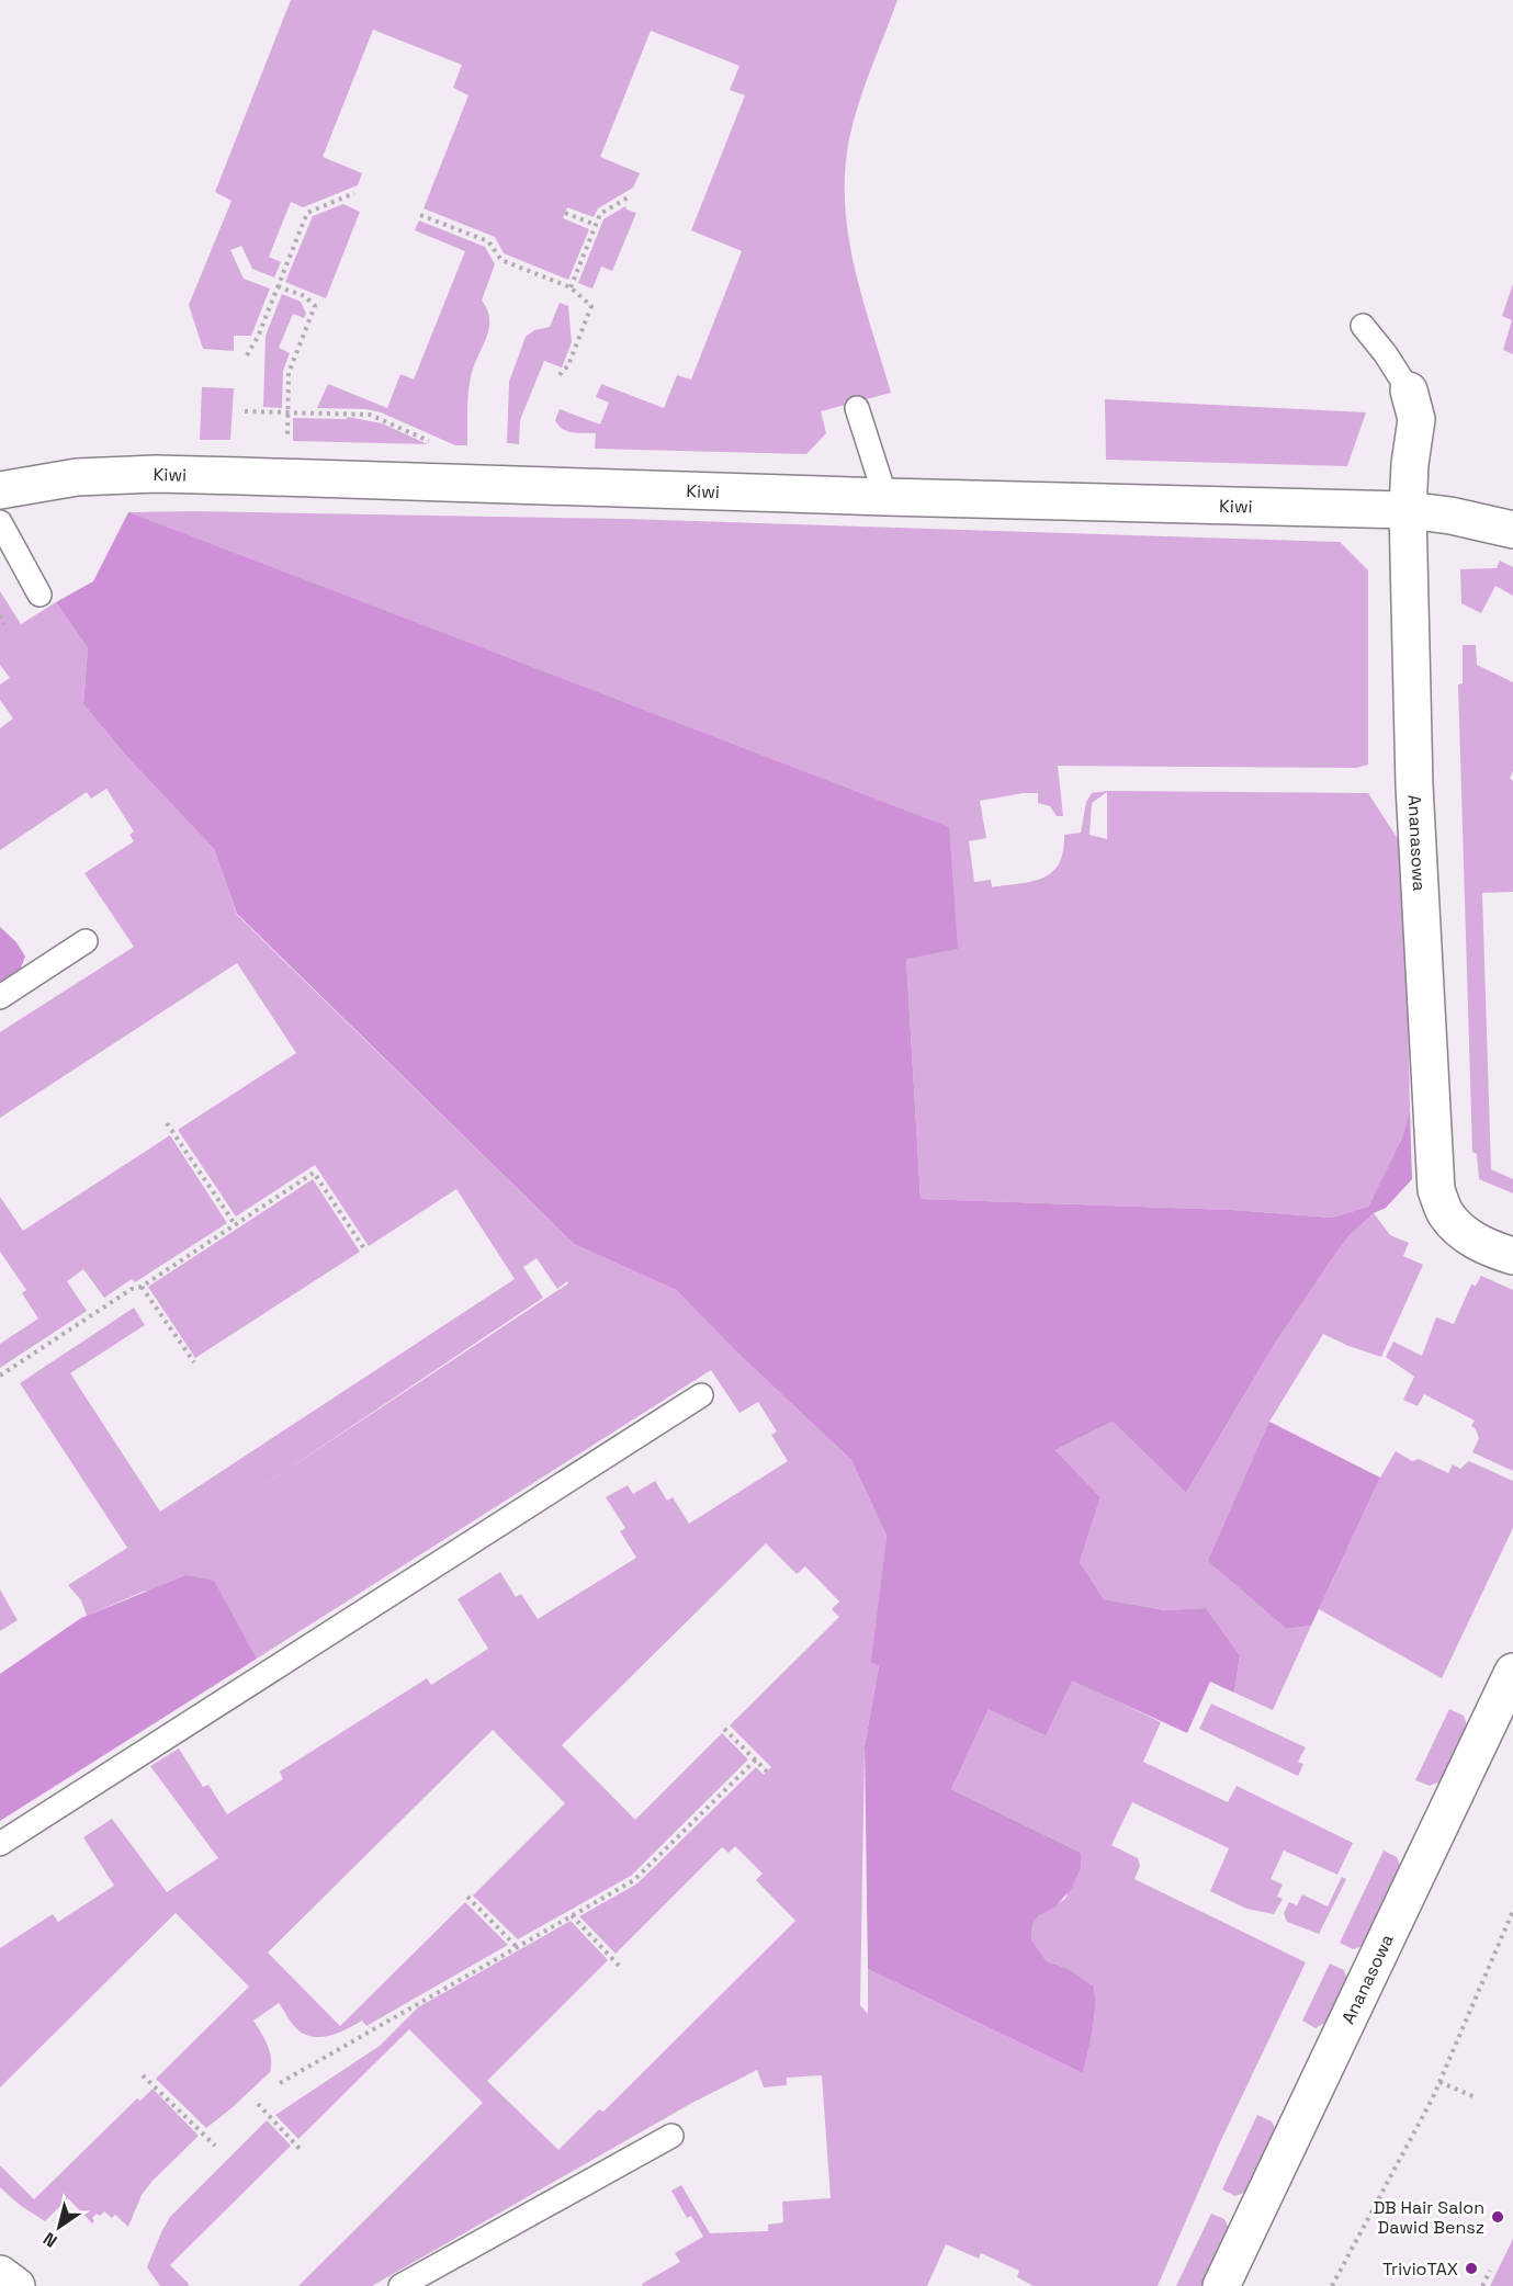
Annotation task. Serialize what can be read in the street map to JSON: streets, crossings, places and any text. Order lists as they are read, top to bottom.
{
  "streets": {
    "street": ["Kiwi", "Ananasowa"]
  },
  "crossings": [
    ["Kiwi", "Ananasowa"]
  ],
  "places": ["DB Hair Salon Dawid Bensz", "TrivioTAX"],
  "north": "bottom left"
}
